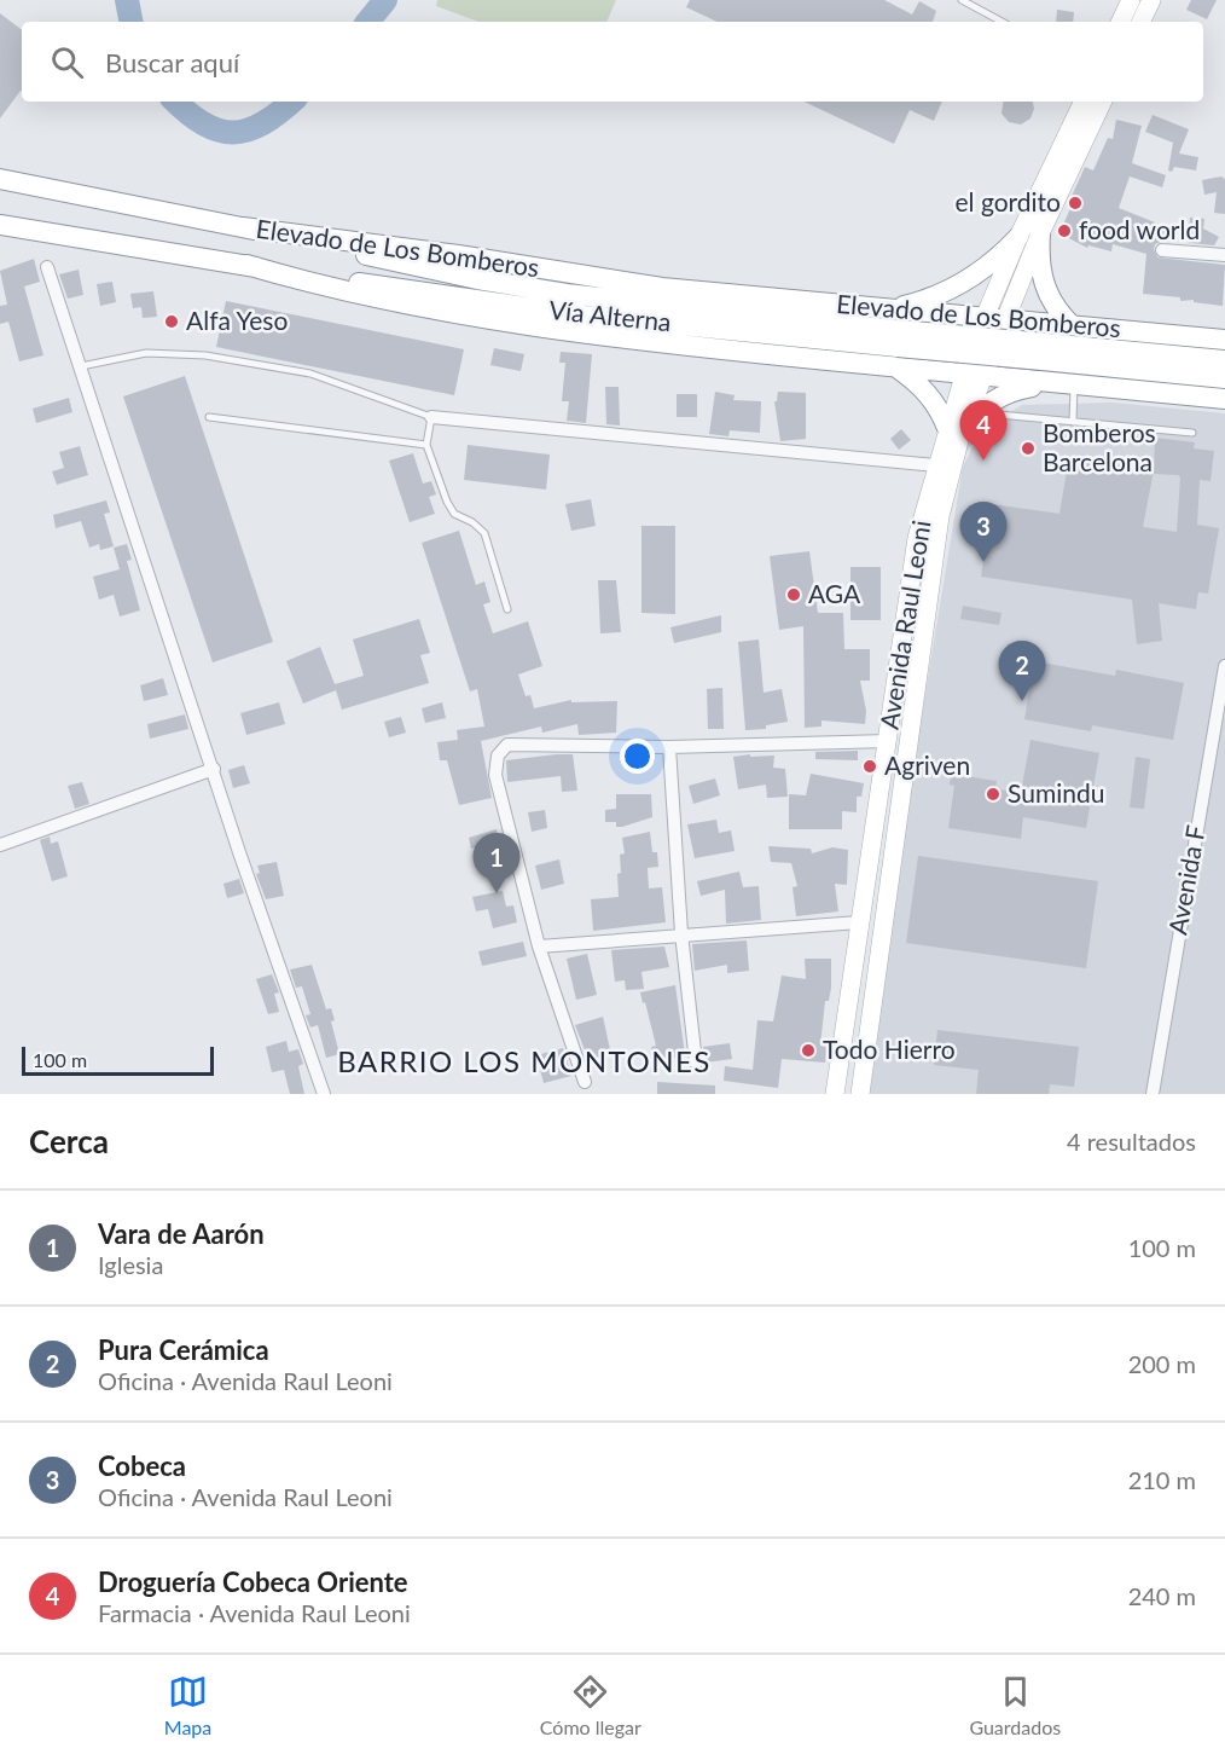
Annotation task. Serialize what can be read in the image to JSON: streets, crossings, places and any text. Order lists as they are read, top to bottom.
{
  "streets": {
    "highway": ["Elevado de Los Bomberos", "Vía Alterna"],
    "main road": ["Avenida Raul Leoni"],
    "street": ["Avenida F"]
  },
  "crossings": [
    ["Elevado de Los Bomberos", "Vía Alterna"],
    ["Elevado de Los Bomberos", "Avenida Raul Leoni"]
  ],
  "districts": ["BARRIO LOS MONTONES"],
  "places": [
    "el gordito",
    "food world",
    "Alfa Yeso",
    "Bomberos Barcelona",
    "AGA",
    "Agriven",
    "Sumindu",
    "Todo Hierro"
  ],
  "scale_bar": "100 m",
  "page": {
    "search": "Buscar aquí",
    "pins": [
      "4",
      "3",
      "2",
      "1"
    ],
    "scale": "100 m",
    "heading": ["Cerca", "4 resultados"],
    "list": [
      {
        "mark": "1",
        "name": "Vara de Aarón",
        "note": "Iglesia",
        "value": "100 m"
      },
      {
        "mark": "2",
        "name": "Pura Cerámica",
        "note": "Oficina · Avenida Raul Leoni",
        "value": "200 m"
      },
      {
        "mark": "3",
        "name": "Cobeca",
        "note": "Oficina · Avenida Raul Leoni",
        "value": "210 m"
      },
      {
        "mark": "4",
        "name": "Droguería Cobeca Oriente",
        "note": "Farmacia · Avenida Raul Leoni",
        "value": "240 m"
      }
    ],
    "nav": ["Mapa", "Cómo llegar", "Guardados"]
  }
}
